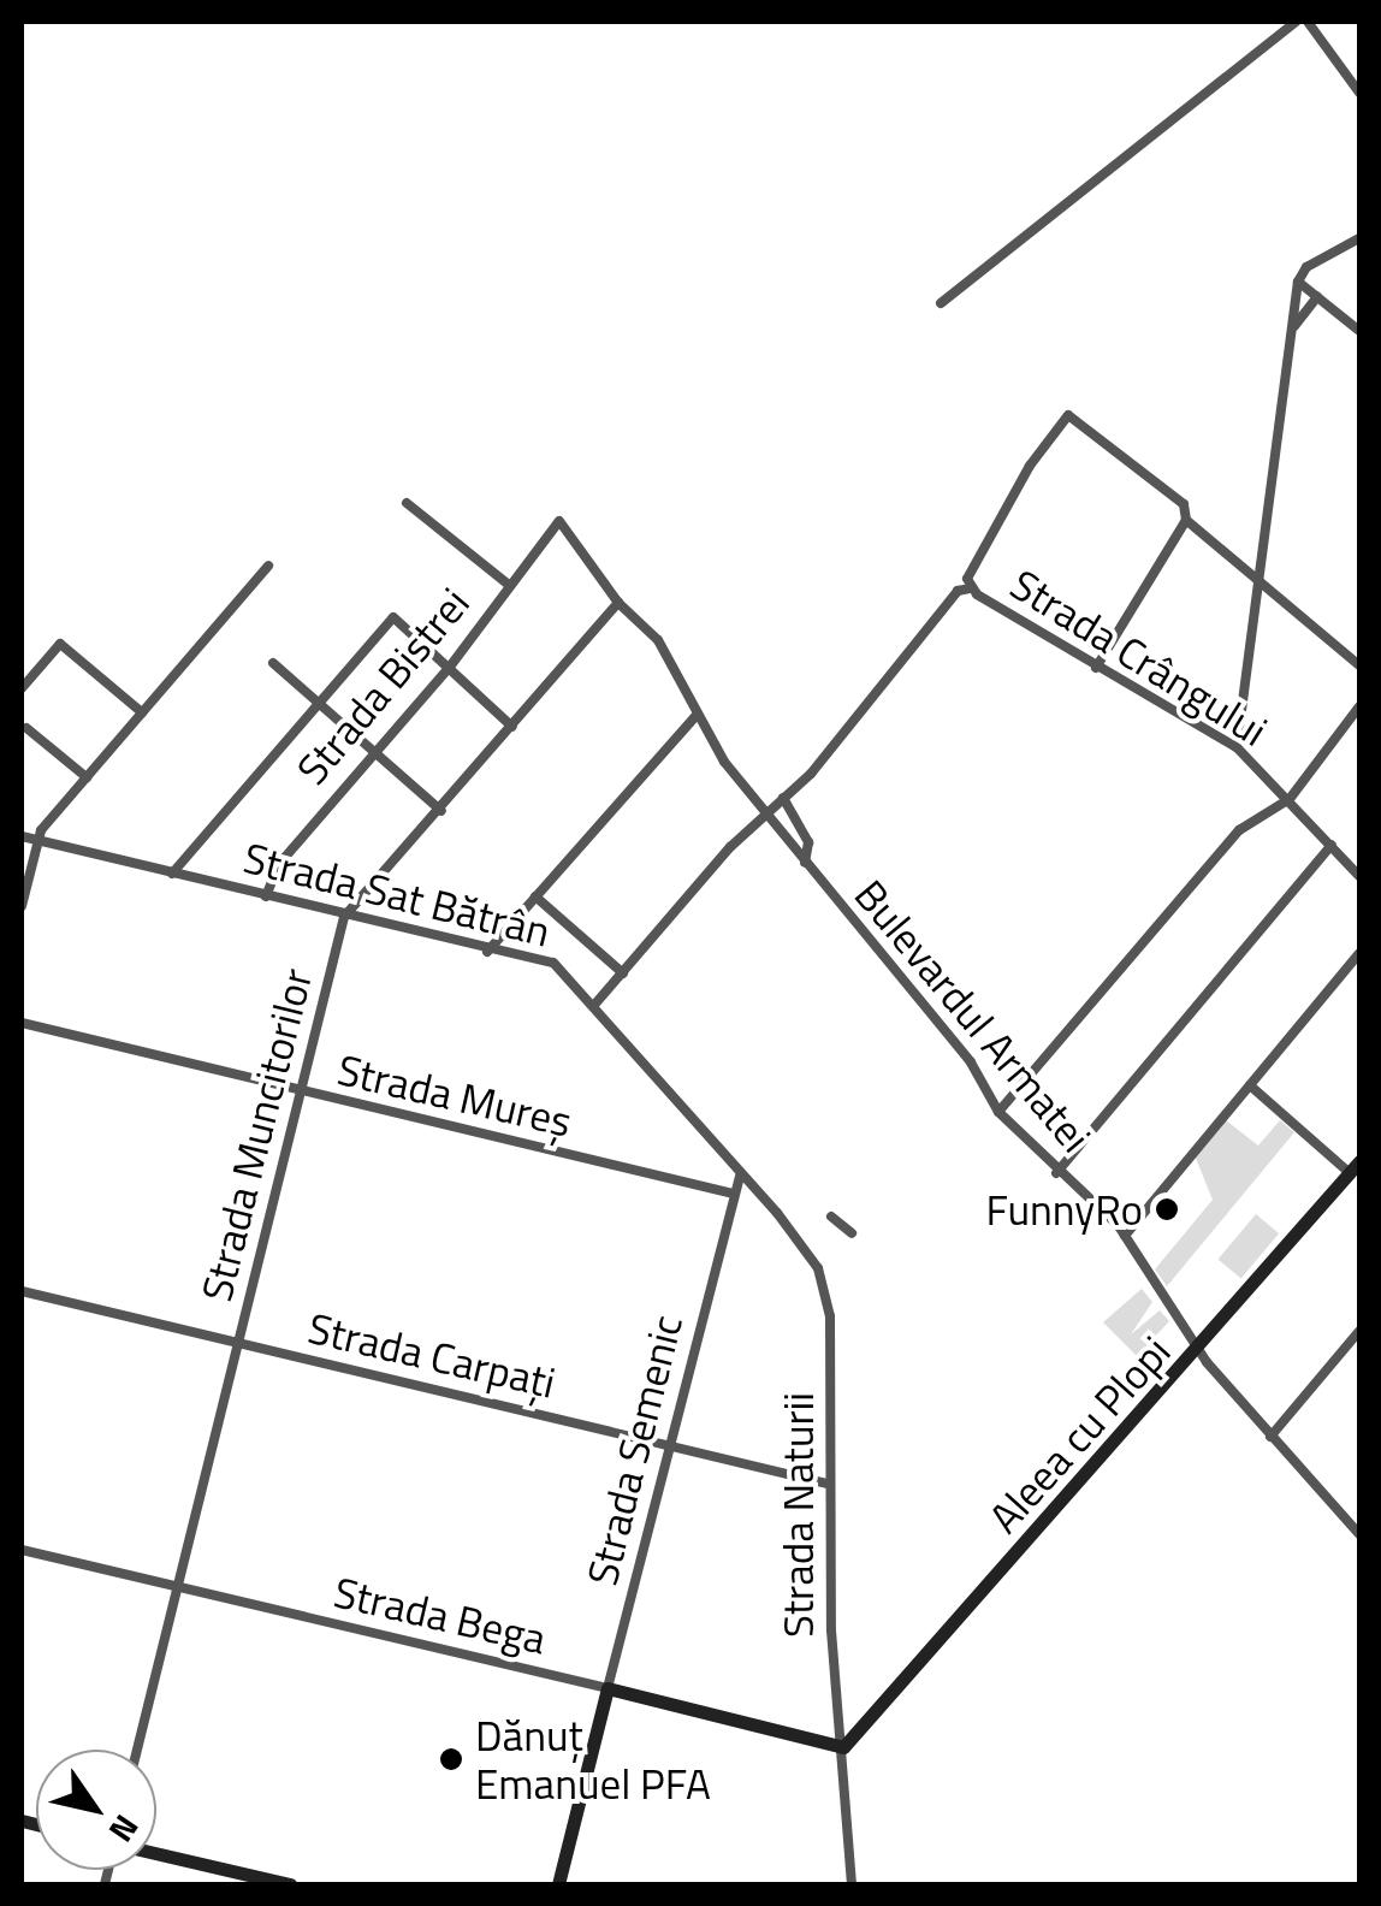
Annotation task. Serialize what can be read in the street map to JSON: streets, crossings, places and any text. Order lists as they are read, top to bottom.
{
  "streets": {
    "street": [
      "Strada Crângului",
      "Strada Bistrei",
      "Strada Sat Bătrân",
      "Bulevardul Armatei",
      "Strada Mureș",
      "Strada Muncitorilor",
      "Strada Carpați",
      "Aleea cu Plopi",
      "Strada Semenic",
      "Strada Naturii",
      "Strada Bega"
    ]
  },
  "crossings": [
    ["Strada Bistrei", "Strada Sat Bătrân"],
    ["Strada Bistrei", "Bulevardul Armatei"],
    ["Strada Sat Bătrân", "Strada Muncitorilor"],
    ["Strada Sat Bătrân", "Strada Semenic"],
    ["Strada Sat Bătrân", "Strada Naturii"],
    ["Bulevardul Armatei", "Strada Muncitorilor"],
    ["Bulevardul Armatei", "Aleea cu Plopi"],
    ["Strada Mureș", "Strada Muncitorilor"],
    ["Strada Mureș", "Strada Semenic"],
    ["Strada Muncitorilor", "Strada Carpați"],
    ["Strada Muncitorilor", "Strada Bega"],
    ["Strada Carpați", "Strada Semenic"],
    ["Strada Carpați", "Strada Naturii"],
    ["Aleea cu Plopi", "Strada Naturii"],
    ["Aleea cu Plopi", "Strada Bega"],
    ["Strada Semenic", "Strada Naturii"],
    ["Strada Semenic", "Strada Bega"],
    ["Strada Naturii", "Strada Bega"]
  ],
  "places": ["FunnyRo", "Dănuț Emanuel PFA"],
  "north": "bottom right"
}
